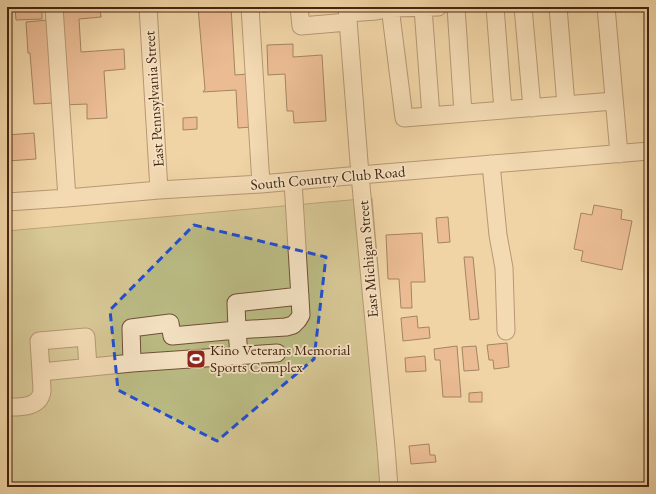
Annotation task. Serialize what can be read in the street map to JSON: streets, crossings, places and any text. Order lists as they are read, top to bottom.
{
  "streets": {
    "street": ["East Pennsylvania Street", "South Country Club Road", "East Michigan Street"]
  },
  "crossings": [
    ["East Pennsylvania Street", "South Country Club Road"],
    ["South Country Club Road", "East Michigan Street"]
  ],
  "places": {
    "sports": ["Kino Veterans Memorial Sports Complex"]
  }
}
